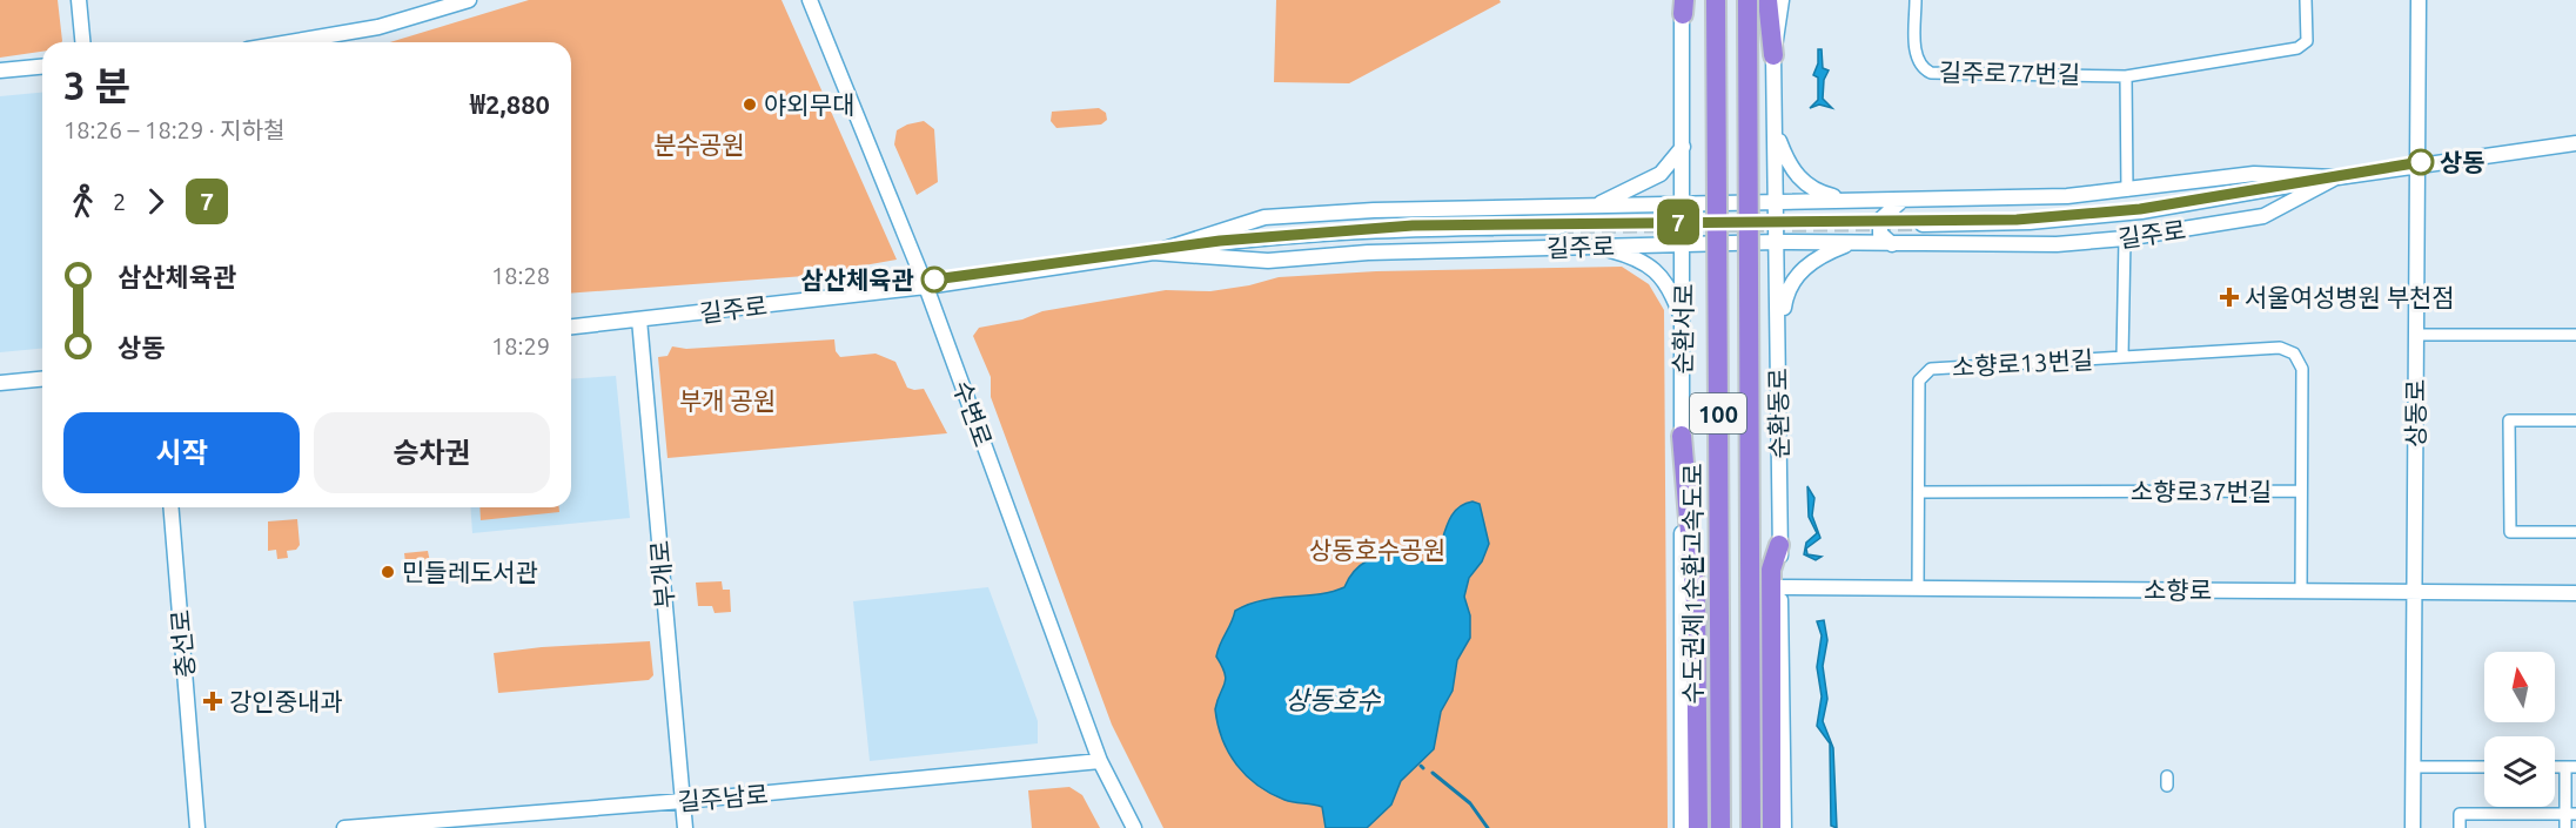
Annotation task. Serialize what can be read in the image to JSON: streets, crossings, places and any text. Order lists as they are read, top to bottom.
{
  "streets": {
    "highway": ["100", "수도권제1순환고속도로"],
    "street": [
      "길주로77번길",
      "길주로",
      "순환서로",
      "소향로13번길",
      "수변로",
      "순환동로",
      "상동로",
      "소향로37번길",
      "부개로",
      "소향로",
      "충선로",
      "길주남로"
    ]
  },
  "crossings": [
    ["길주로", "순환서로"],
    ["길주로", "소향로13번길"],
    ["길주로", "수변로"],
    ["길주로", "순환동로"],
    ["길주로", "상동로"],
    ["길주로", "부개로"],
    ["소향로13번길", "소향로37번길"],
    ["소향로13번길", "소향로"],
    ["수변로", "길주남로"],
    ["순환동로", "소향로"],
    ["상동로", "소향로"],
    ["소향로37번길", "소향로"],
    ["부개로", "길주남로"]
  ],
  "water": ["상동호수"],
  "parks": ["분수공원", "부개 공원", "상동호수공원"],
  "places": {
    "other": [
      "야외무대",
      "상동",
      "삼산체육관",
      "민들레도서관"
    ],
    "health": ["서울여성병원 부천점", "강인중내과"]
  },
  "lines": ["metro line 7"],
  "north": "top",
  "page": {
    "on_map": "7",
    "heading": ["3 분", "18:26 – 18:29 · 지하철", "₩2,880"],
    "legs": ["2", "7"],
    "list": [
      {
        "name": "삼산체육관",
        "value": "18:28"
      },
      {
        "name": "상동",
        "value": "18:29"
      }
    ],
    "buttons": ["시작", "승차권"]
  }
}
